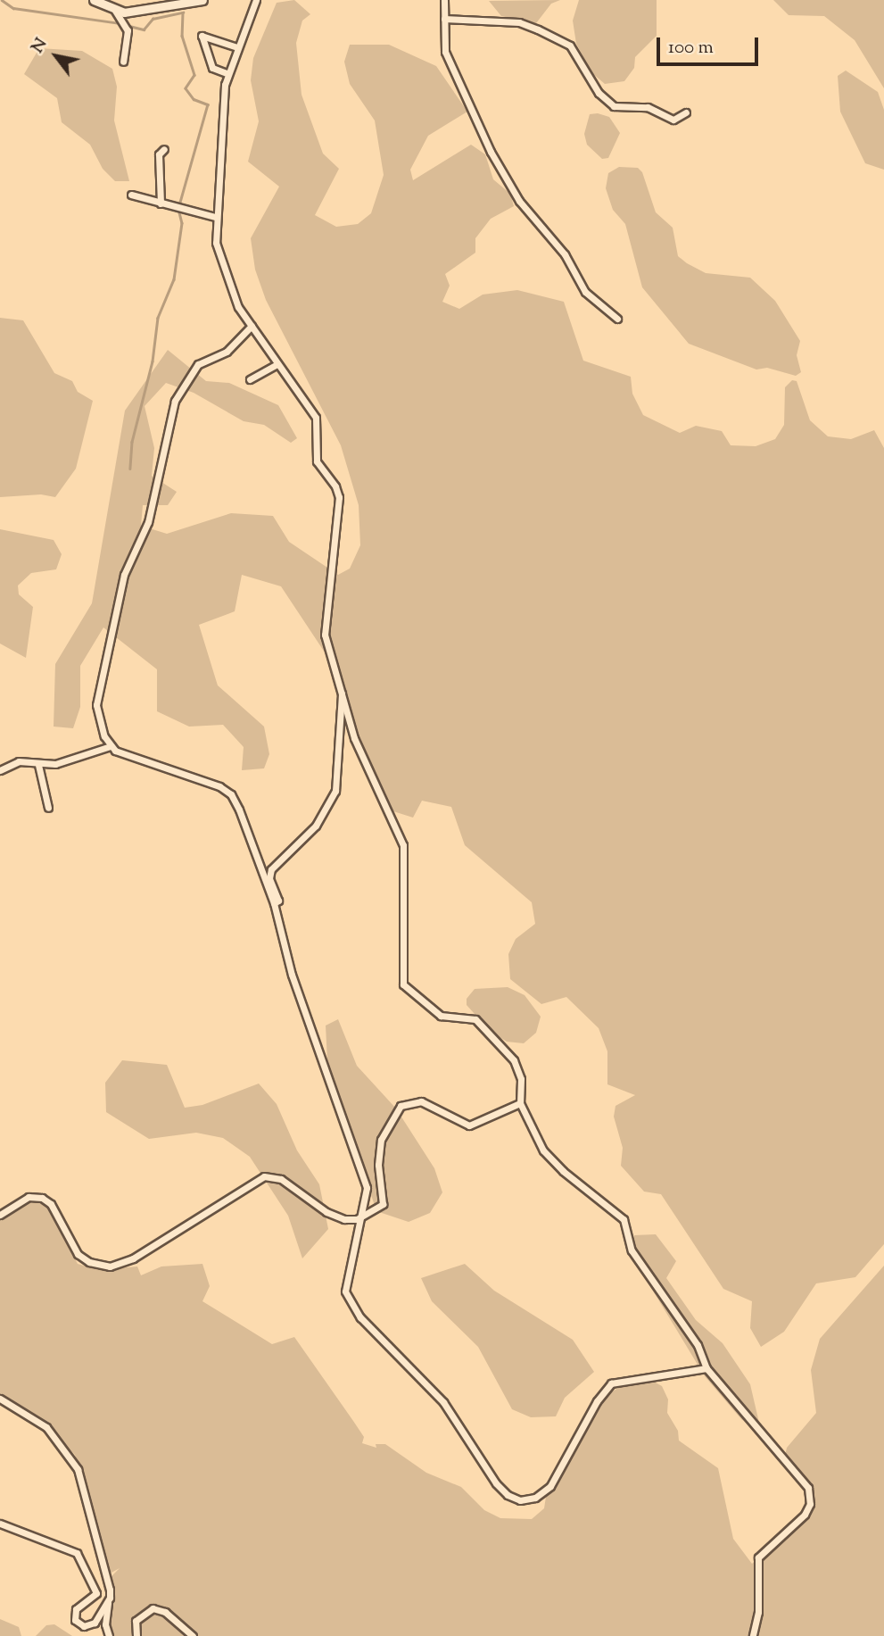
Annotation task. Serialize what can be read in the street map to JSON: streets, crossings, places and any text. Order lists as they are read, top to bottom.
{
  "scale_bar": "100 m",
  "north": "top left"
}
